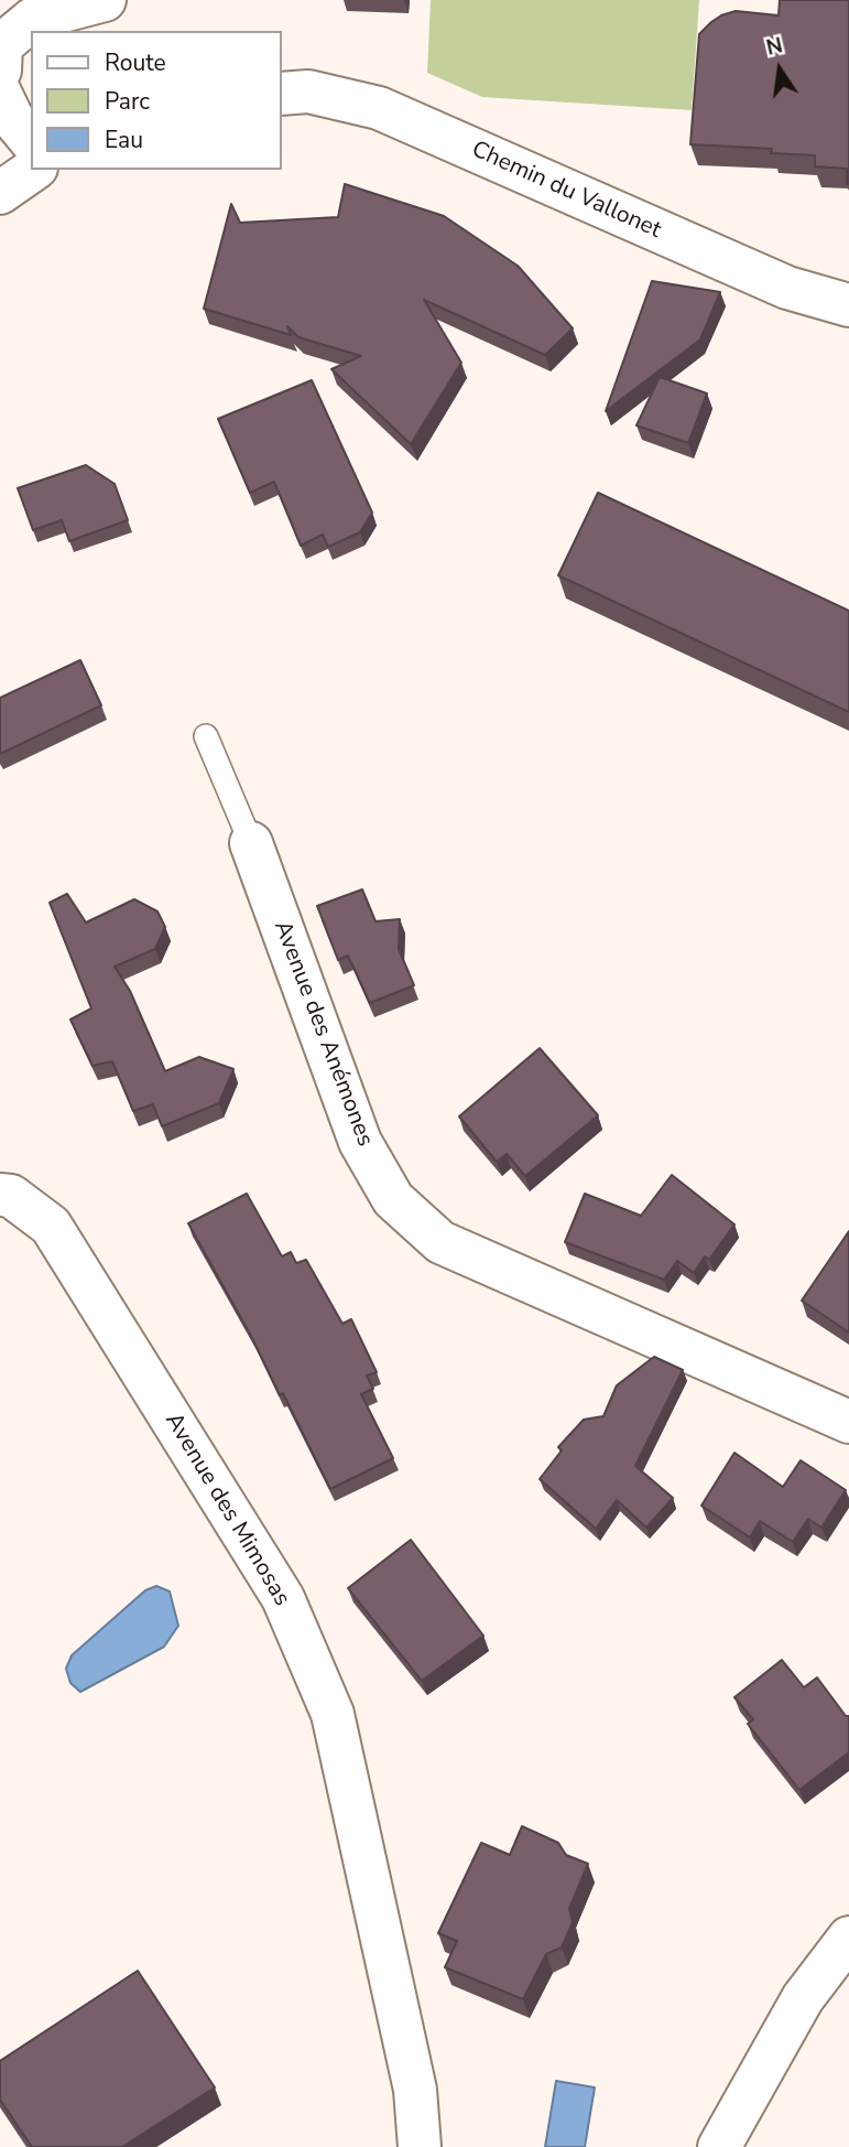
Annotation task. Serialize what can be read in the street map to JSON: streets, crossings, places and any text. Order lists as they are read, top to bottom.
{
  "streets": {
    "street": ["Chemin du Vallonet", "Avenue des Anémones", "Avenue des Mimosas"]
  },
  "legend": ["Route", "Parc", "Eau"],
  "north": "top"
}
